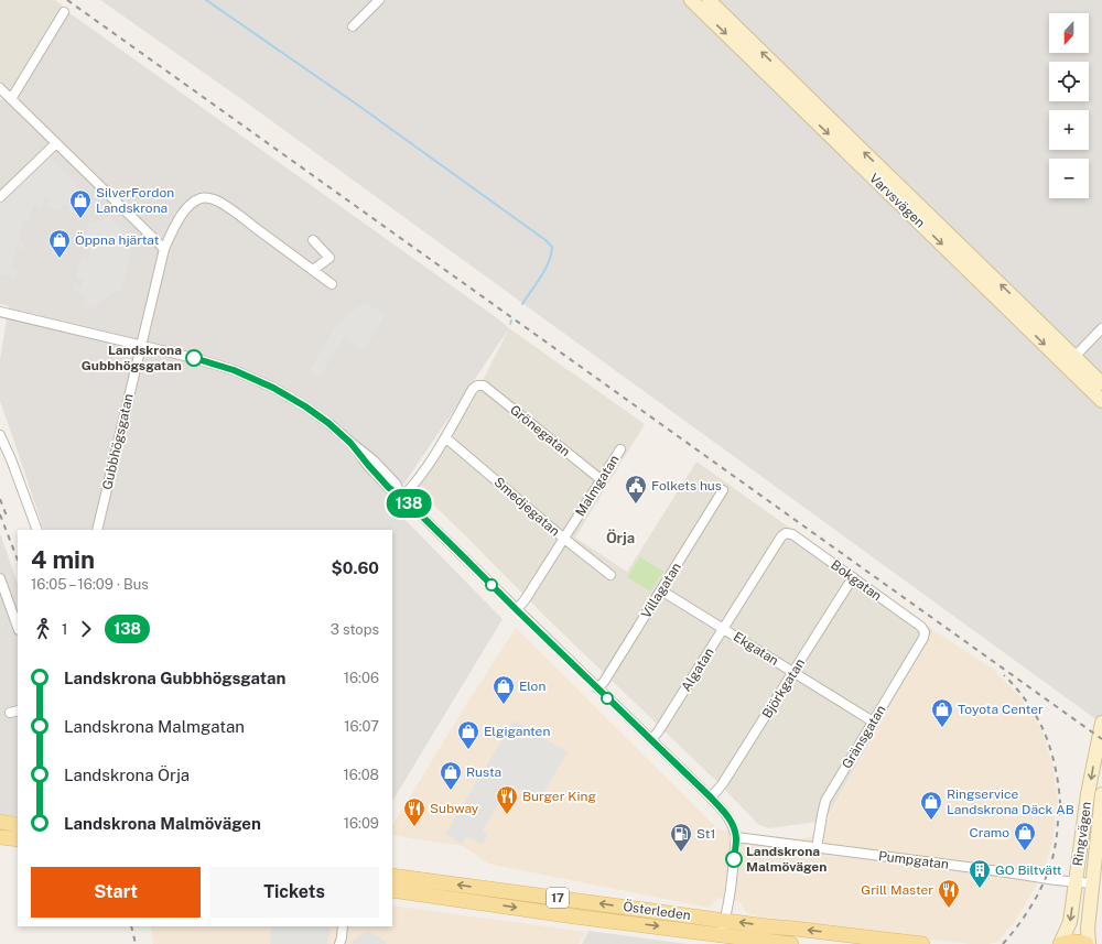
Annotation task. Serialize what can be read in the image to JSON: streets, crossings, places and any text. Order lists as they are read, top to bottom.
{
  "streets": {
    "main road": [
      "Varvsvägen",
      "Ringvägen",
      "17",
      "Österleden"
    ],
    "street": [
      "Grönegatan",
      "Gubbhögsgatan",
      "Malmgatan",
      "Smedjegatan",
      "Bokgatan",
      "Villagatan",
      "Ekgatan",
      "Algatan",
      "Björkgatan",
      "Gränsgatan",
      "Pumpgatan"
    ]
  },
  "crossings": [
    ["Grönegatan", "Malmgatan"],
    ["Grönegatan", "Smedjegatan"],
    ["Malmgatan", "Smedjegatan"],
    ["Bokgatan", "Algatan"],
    ["Bokgatan", "Björkgatan"],
    ["Bokgatan", "Gränsgatan"],
    ["Villagatan", "Ekgatan"],
    ["Ekgatan", "Algatan"],
    ["Ekgatan", "Björkgatan"],
    ["Ekgatan", "Gränsgatan"],
    ["Gränsgatan", "Pumpgatan"],
    ["Ringvägen", "Pumpgatan"]
  ],
  "districts": ["Örja"],
  "places": {
    "shop": [
      "SilverFordon Landskrona",
      "Öppna hjärtat",
      "Elon",
      "Toyota Center",
      "Elgiganten",
      "Rusta",
      "Ringservice Landskrona Däck AB",
      "Cramo"
    ],
    "other": ["Landskrona Gubbhögsgatan", "Landskrona Malmövägen"],
    "public building": ["Folkets hus"],
    "restaurant": ["Burger King", "Subway", "Grill Master"],
    "fuel station": ["St1"],
    "building": ["GO Biltvätt"]
  },
  "lines": ["bus line 138"],
  "north": "bottom",
  "page": {
    "on_map": "138",
    "map_buttons": ["+", "−"],
    "heading": ["4 min", "16:05 – 16:09 · Bus", "$0.60"],
    "legs": ["1", "138", "3 stops"],
    "list": [
      {
        "name": "Landskrona Gubbhögsgatan",
        "value": "16:06"
      },
      {
        "name": "Landskrona Malmgatan",
        "value": "16:07"
      },
      {
        "name": "Landskrona Örja",
        "value": "16:08"
      },
      {
        "name": "Landskrona Malmövägen",
        "value": "16:09"
      }
    ],
    "buttons": ["Start", "Tickets"]
  }
}
